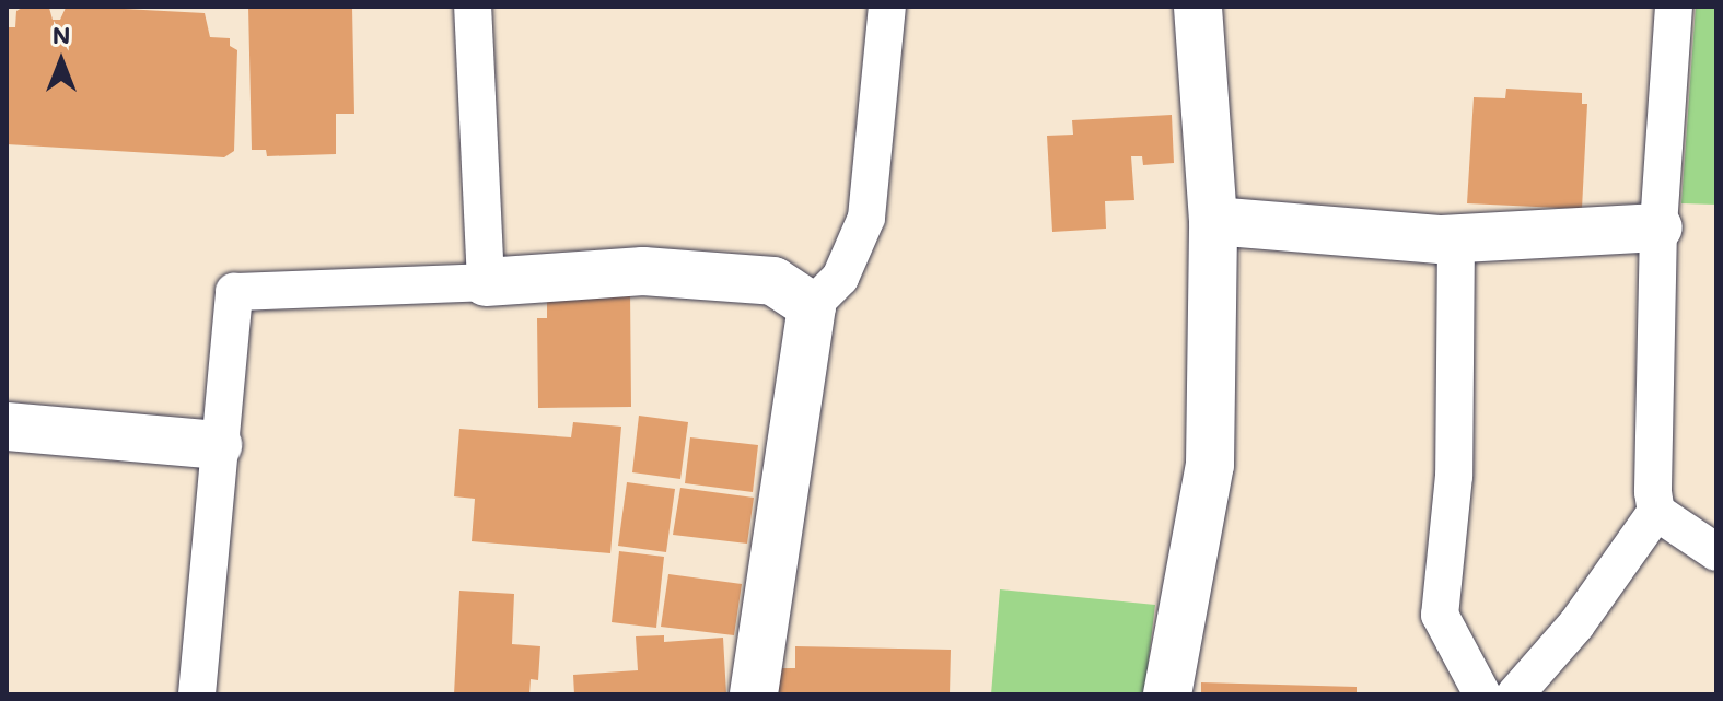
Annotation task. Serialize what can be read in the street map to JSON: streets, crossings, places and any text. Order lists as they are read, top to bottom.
{
  "north": "top"
}
